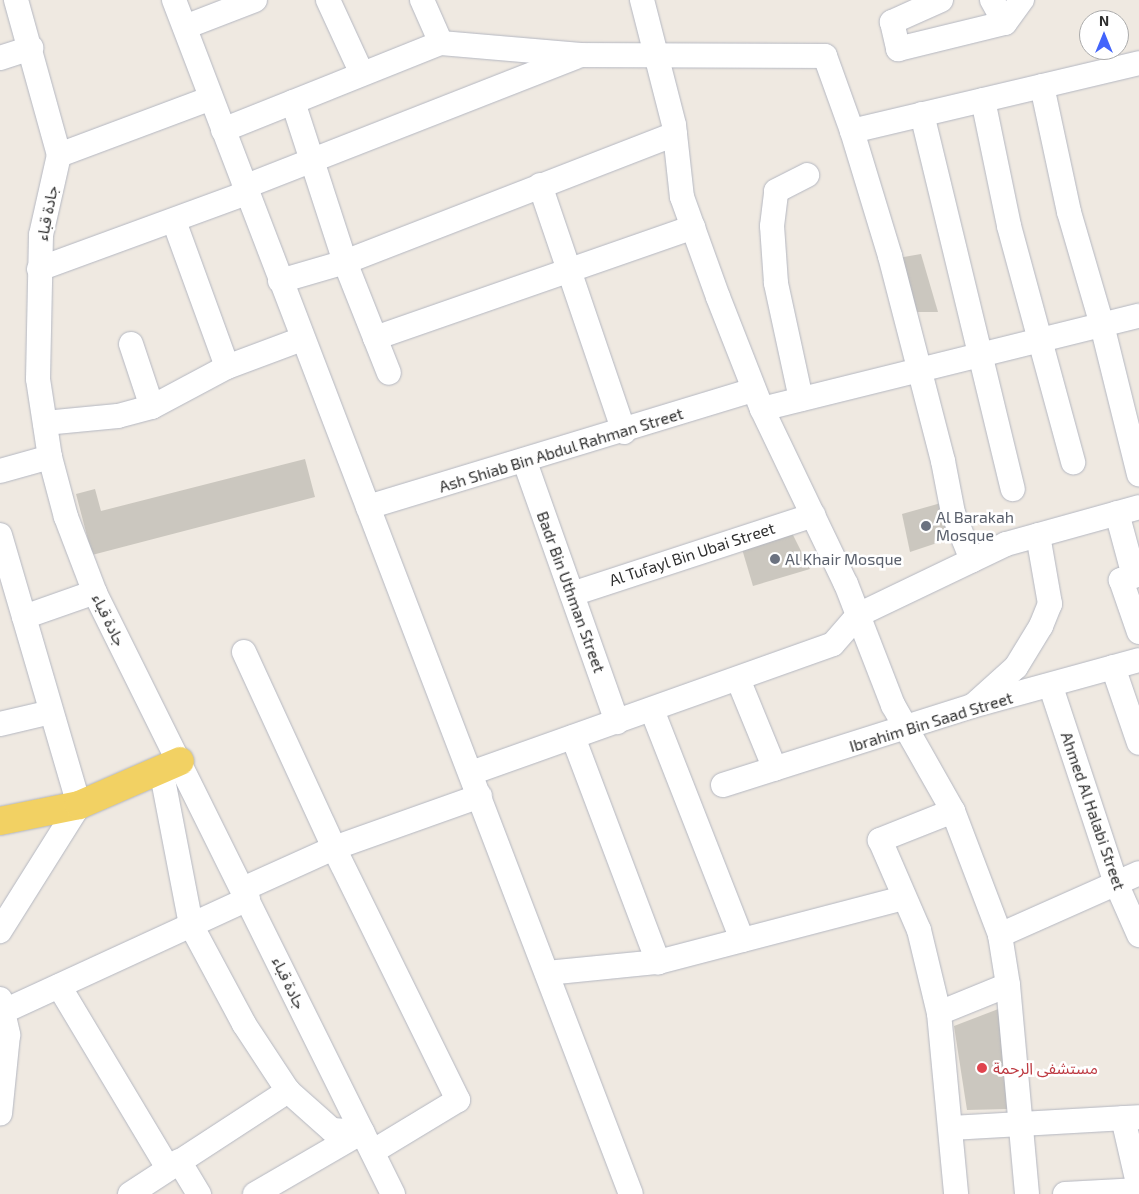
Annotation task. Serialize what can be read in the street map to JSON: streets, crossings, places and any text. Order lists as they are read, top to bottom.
{
  "streets": {
    "street": [
      "جادة قباء",
      "Ash Shiab Bin Abdul Rahman Street",
      "Al Tufayl Bin Ubai Street",
      "Badr Bin Uthman Street",
      "Ibrahim Bin Saad Street",
      "Ahmed Al Halabi Street"
    ]
  },
  "crossings": [
    ["Ash Shiab Bin Abdul Rahman Street", "Badr Bin Uthman Street"],
    ["Al Tufayl Bin Ubai Street", "Badr Bin Uthman Street"],
    ["Ibrahim Bin Saad Street", "Ahmed Al Halabi Street"]
  ],
  "places": ["Al Barakah Mosque", "Al Khair Mosque", "مستشفى الرحمة"],
  "north": "top"
}
